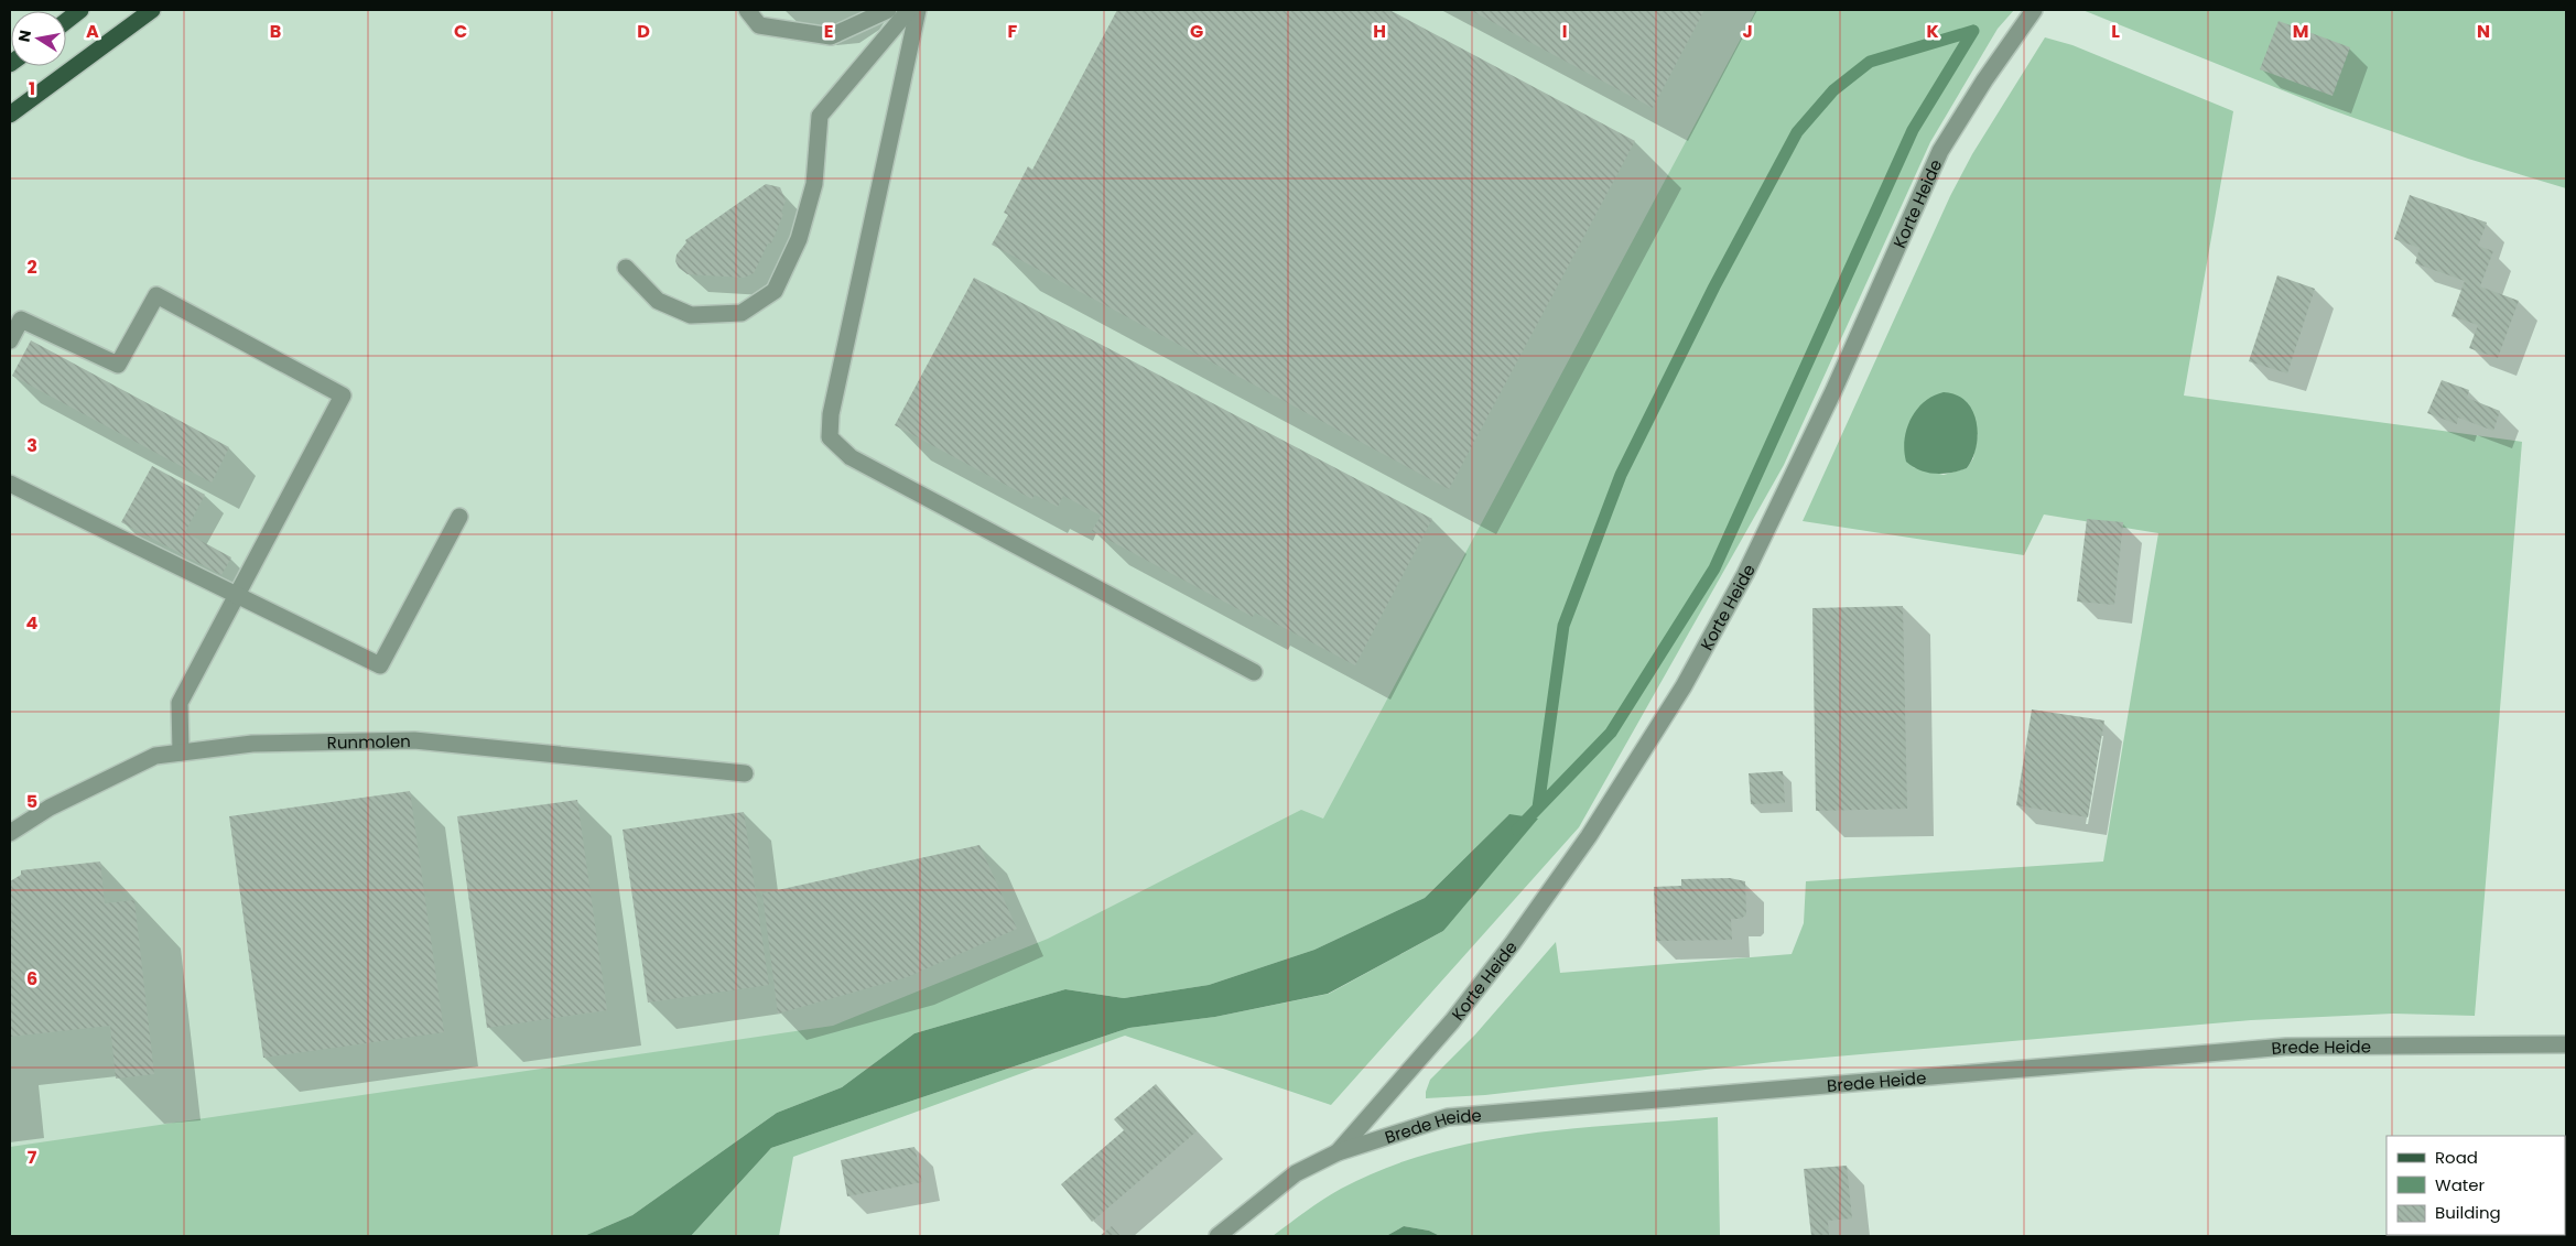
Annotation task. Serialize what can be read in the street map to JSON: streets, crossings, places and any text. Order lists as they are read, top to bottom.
{
  "streets": {
    "street": ["Korte Heide", "Runmolen", "Brede Heide"]
  },
  "crossings": [
    ["Korte Heide", "Brede Heide"]
  ],
  "legend": ["Road", "Water", "Building"],
  "north": "left",
  "grid": {
    "columns": [
      "A",
      "B",
      "C",
      "D",
      "E",
      "F",
      "G",
      "H",
      "I",
      "J",
      "K",
      "L",
      "M",
      "N"
    ],
    "rows": [
      "1",
      "2",
      "3",
      "4",
      "5",
      "6",
      "7"
    ]
  }
}
